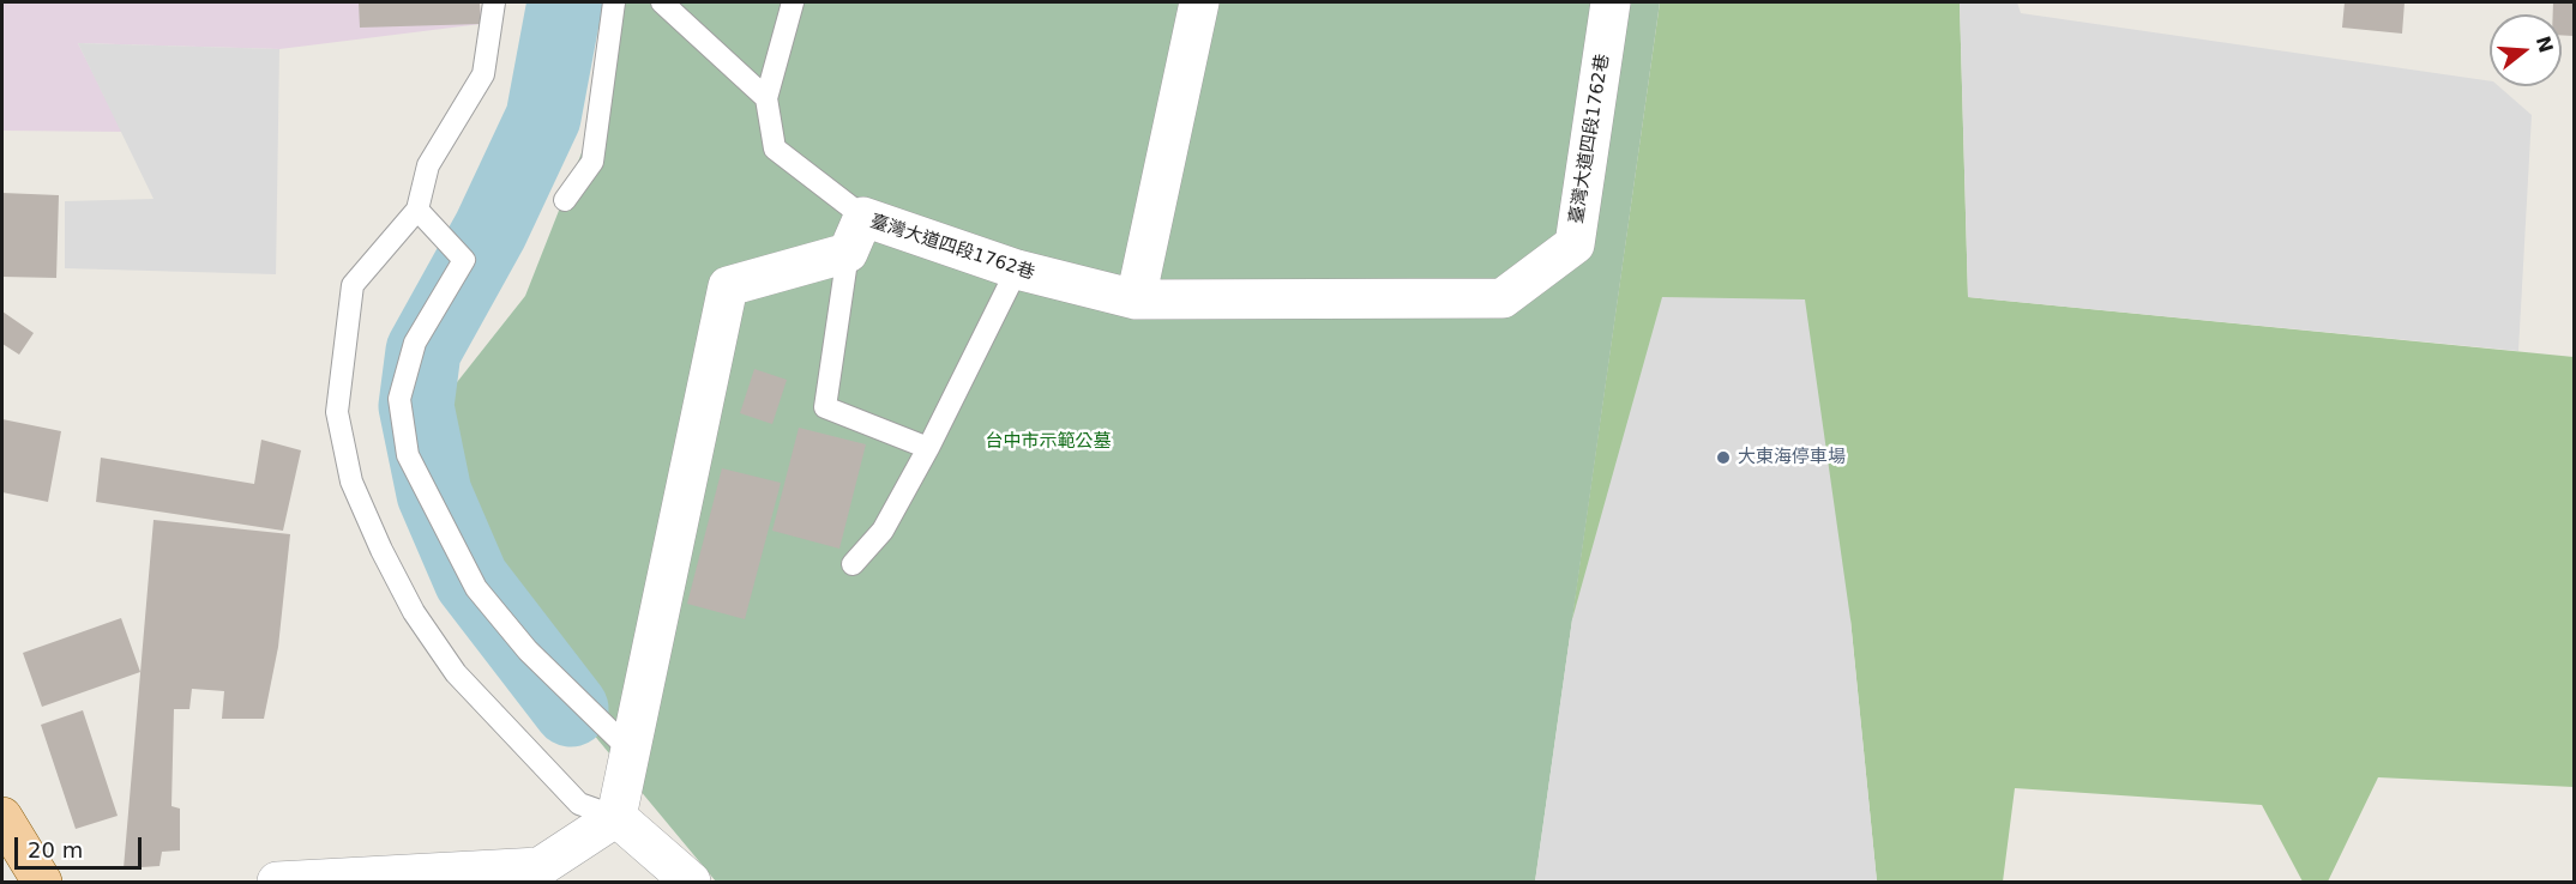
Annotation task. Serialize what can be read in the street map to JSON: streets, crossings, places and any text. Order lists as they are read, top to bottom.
{
  "streets": {
    "street": ["臺灣大道四段1762巷"]
  },
  "parks": ["台中市示範公墓"],
  "places": ["大東海停車場"],
  "scale_bar": "20 m",
  "north": "right"
}
